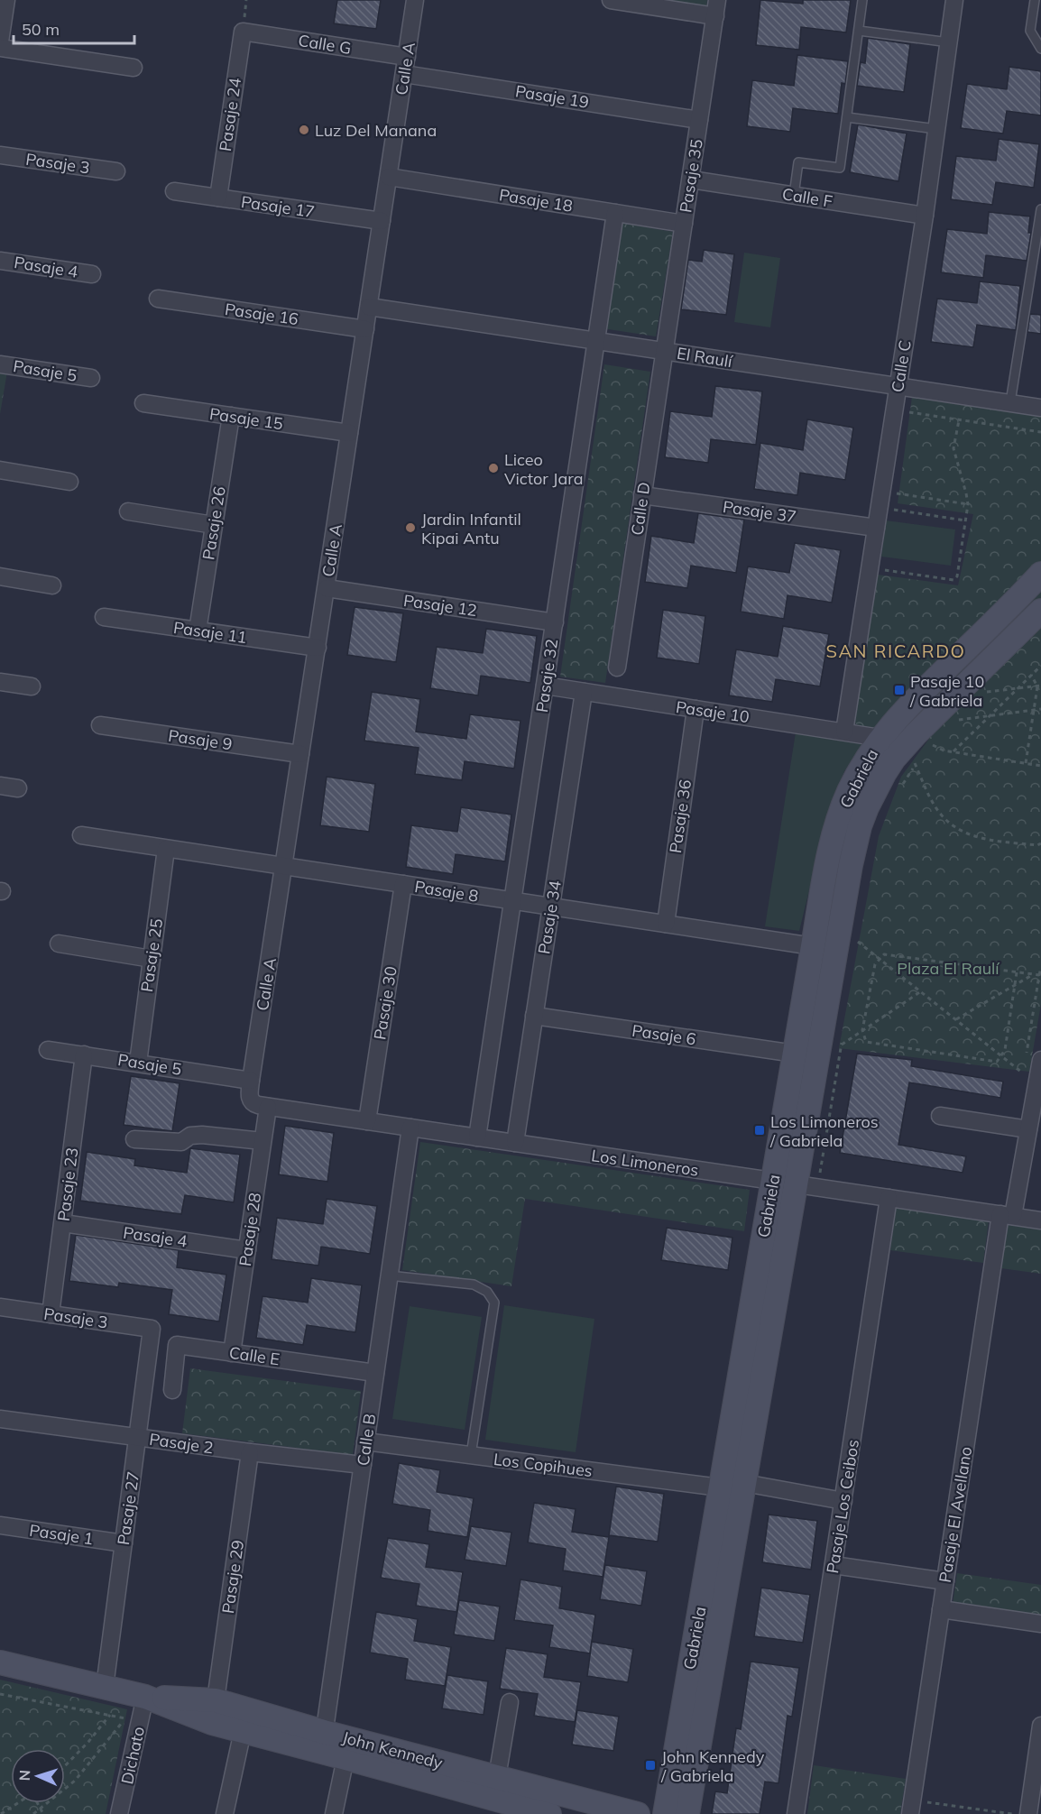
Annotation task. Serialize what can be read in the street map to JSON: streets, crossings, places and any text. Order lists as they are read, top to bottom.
{
  "streets": {
    "street": [
      "Calle G",
      "Calle A",
      "Pasaje 19",
      "Pasaje 24",
      "Pasaje 3",
      "Pasaje 35",
      "Calle F",
      "Pasaje 18",
      "Pasaje 17",
      "Pasaje 4",
      "Pasaje 16",
      "El Raulí",
      "Calle C",
      "Pasaje 5",
      "Pasaje 15",
      "Calle D",
      "Pasaje 37",
      "Pasaje 26",
      "Pasaje 12",
      "Pasaje 11",
      "Pasaje 32",
      "Pasaje 10",
      "Pasaje 9",
      "Gabriela",
      "Pasaje 36",
      "Pasaje 8",
      "Pasaje 34",
      "Pasaje 25",
      "Pasaje 30",
      "Pasaje 6",
      "Los Limoneros",
      "Pasaje 23",
      "Pasaje 28",
      "Calle E",
      "Calle B",
      "Pasaje 2",
      "Los Copihues",
      "Pasaje Los Ceibos",
      "Pasaje 27",
      "Pasaje El Avellano",
      "Pasaje 1",
      "Pasaje 29",
      "John Kennedy",
      "Dichato"
    ]
  },
  "crossings": [
    ["Calle G", "Calle A"],
    ["Calle G", "Pasaje 24"],
    ["Calle A", "Pasaje 19"],
    ["Calle A", "Pasaje 18"],
    ["Calle A", "Pasaje 17"],
    ["Calle A", "Pasaje 16"],
    ["Calle A", "El Raulí"],
    ["Calle A", "Pasaje 5"],
    ["Calle A", "Pasaje 15"],
    ["Calle A", "Pasaje 12"],
    ["Calle A", "Pasaje 11"],
    ["Calle A", "Pasaje 9"],
    ["Calle A", "Pasaje 8"],
    ["Calle A", "Los Limoneros"],
    ["Pasaje 19", "Pasaje 35"],
    ["Pasaje 24", "Pasaje 17"],
    ["Pasaje 3", "Pasaje 23"],
    ["Pasaje 3", "Pasaje 27"],
    ["Pasaje 35", "Calle F"],
    ["Pasaje 35", "Pasaje 18"],
    ["Pasaje 35", "El Raulí"],
    ["Pasaje 35", "Calle D"],
    ["Calle F", "Calle C"],
    ["Pasaje 18", "Pasaje 32"],
    ["Pasaje 4", "Pasaje 23"],
    ["Pasaje 4", "Pasaje 28"],
    ["El Raulí", "Calle C"],
    ["El Raulí", "Calle D"],
    ["El Raulí", "Pasaje 32"],
    ["Calle C", "Pasaje 37"],
    ["Calle C", "Pasaje 10"],
    ["Pasaje 5", "Pasaje 25"],
    ["Pasaje 5", "Pasaje 23"],
    ["Pasaje 15", "Pasaje 26"],
    ["Calle D", "Pasaje 37"],
    ["Pasaje 26", "Pasaje 11"],
    ["Pasaje 12", "Pasaje 32"],
    ["Pasaje 32", "Pasaje 10"],
    ["Pasaje 32", "Pasaje 8"],
    ["Pasaje 32", "Los Limoneros"],
    ["Pasaje 10", "Gabriela"],
    ["Pasaje 10", "Pasaje 36"],
    ["Pasaje 10", "Pasaje 34"],
    ["Gabriela", "Pasaje 8"],
    ["Gabriela", "Pasaje 6"],
    ["Gabriela", "Los Limoneros"],
    ["Gabriela", "Los Copihues"],
    ["Pasaje 36", "Pasaje 8"],
    ["Pasaje 8", "Pasaje 34"],
    ["Pasaje 8", "Pasaje 25"],
    ["Pasaje 8", "Pasaje 30"],
    ["Pasaje 34", "Pasaje 6"],
    ["Pasaje 34", "Los Limoneros"],
    ["Pasaje 30", "Los Limoneros"],
    ["Los Limoneros", "Pasaje 28"],
    ["Los Limoneros", "Calle B"],
    ["Los Limoneros", "Pasaje Los Ceibos"],
    ["Los Limoneros", "Pasaje El Avellano"],
    ["Pasaje 28", "Calle E"],
    ["Calle E", "Calle B"],
    ["Calle B", "Pasaje 2"],
    ["Calle B", "Los Copihues"],
    ["Calle B", "John Kennedy"],
    ["Pasaje 2", "Pasaje 27"],
    ["Pasaje 2", "Pasaje 29"],
    ["Pasaje 27", "Pasaje 1"],
    ["Pasaje 27", "John Kennedy"],
    ["Pasaje 29", "John Kennedy"],
    ["John Kennedy", "Dichato"]
  ],
  "districts": ["SAN RICARDO"],
  "parks": ["Plaza El Raulí"],
  "places": {
    "other": ["Luz Del Manana", "Liceo Victor Jara", "Jardin Infantil Kipai Antu"],
    "transit": ["Pasaje 10 / Gabriela", "Los Limoneros / Gabriela", "John Kennedy / Gabriela"]
  },
  "scale_bar": "50 m",
  "north": "left"
}
